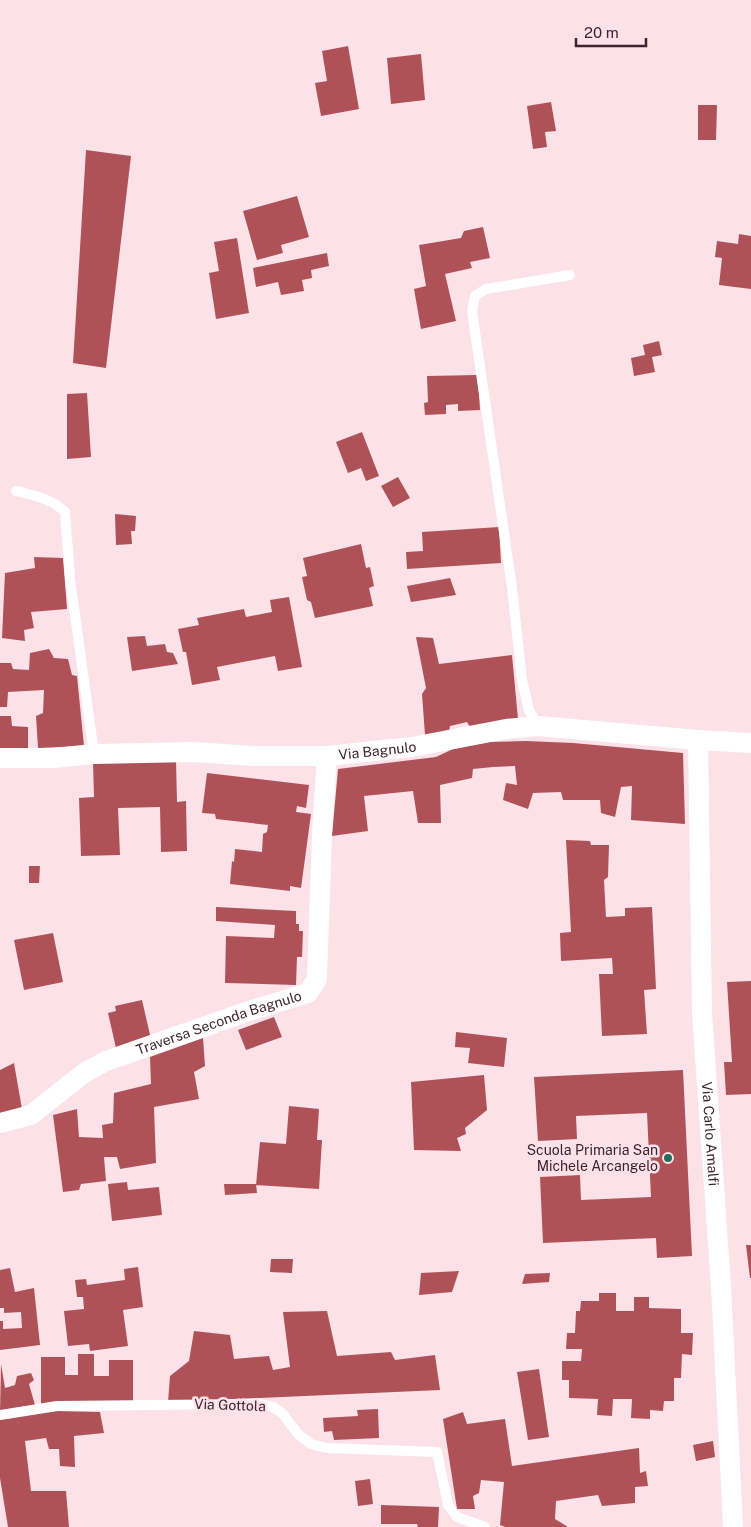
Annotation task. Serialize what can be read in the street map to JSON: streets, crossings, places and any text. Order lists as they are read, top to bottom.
{
  "streets": {
    "street": ["Via Bagnulo", "Traversa Seconda Bagnulo", "Via Carlo Amalfi"],
    "lane": ["Via Gottola"]
  },
  "crossings": [
    ["Via Bagnulo", "Traversa Seconda Bagnulo"],
    ["Via Bagnulo", "Via Carlo Amalfi"]
  ],
  "places": ["Scuola Primaria San Michele Arcangelo"],
  "scale_bar": "20 m"
}
